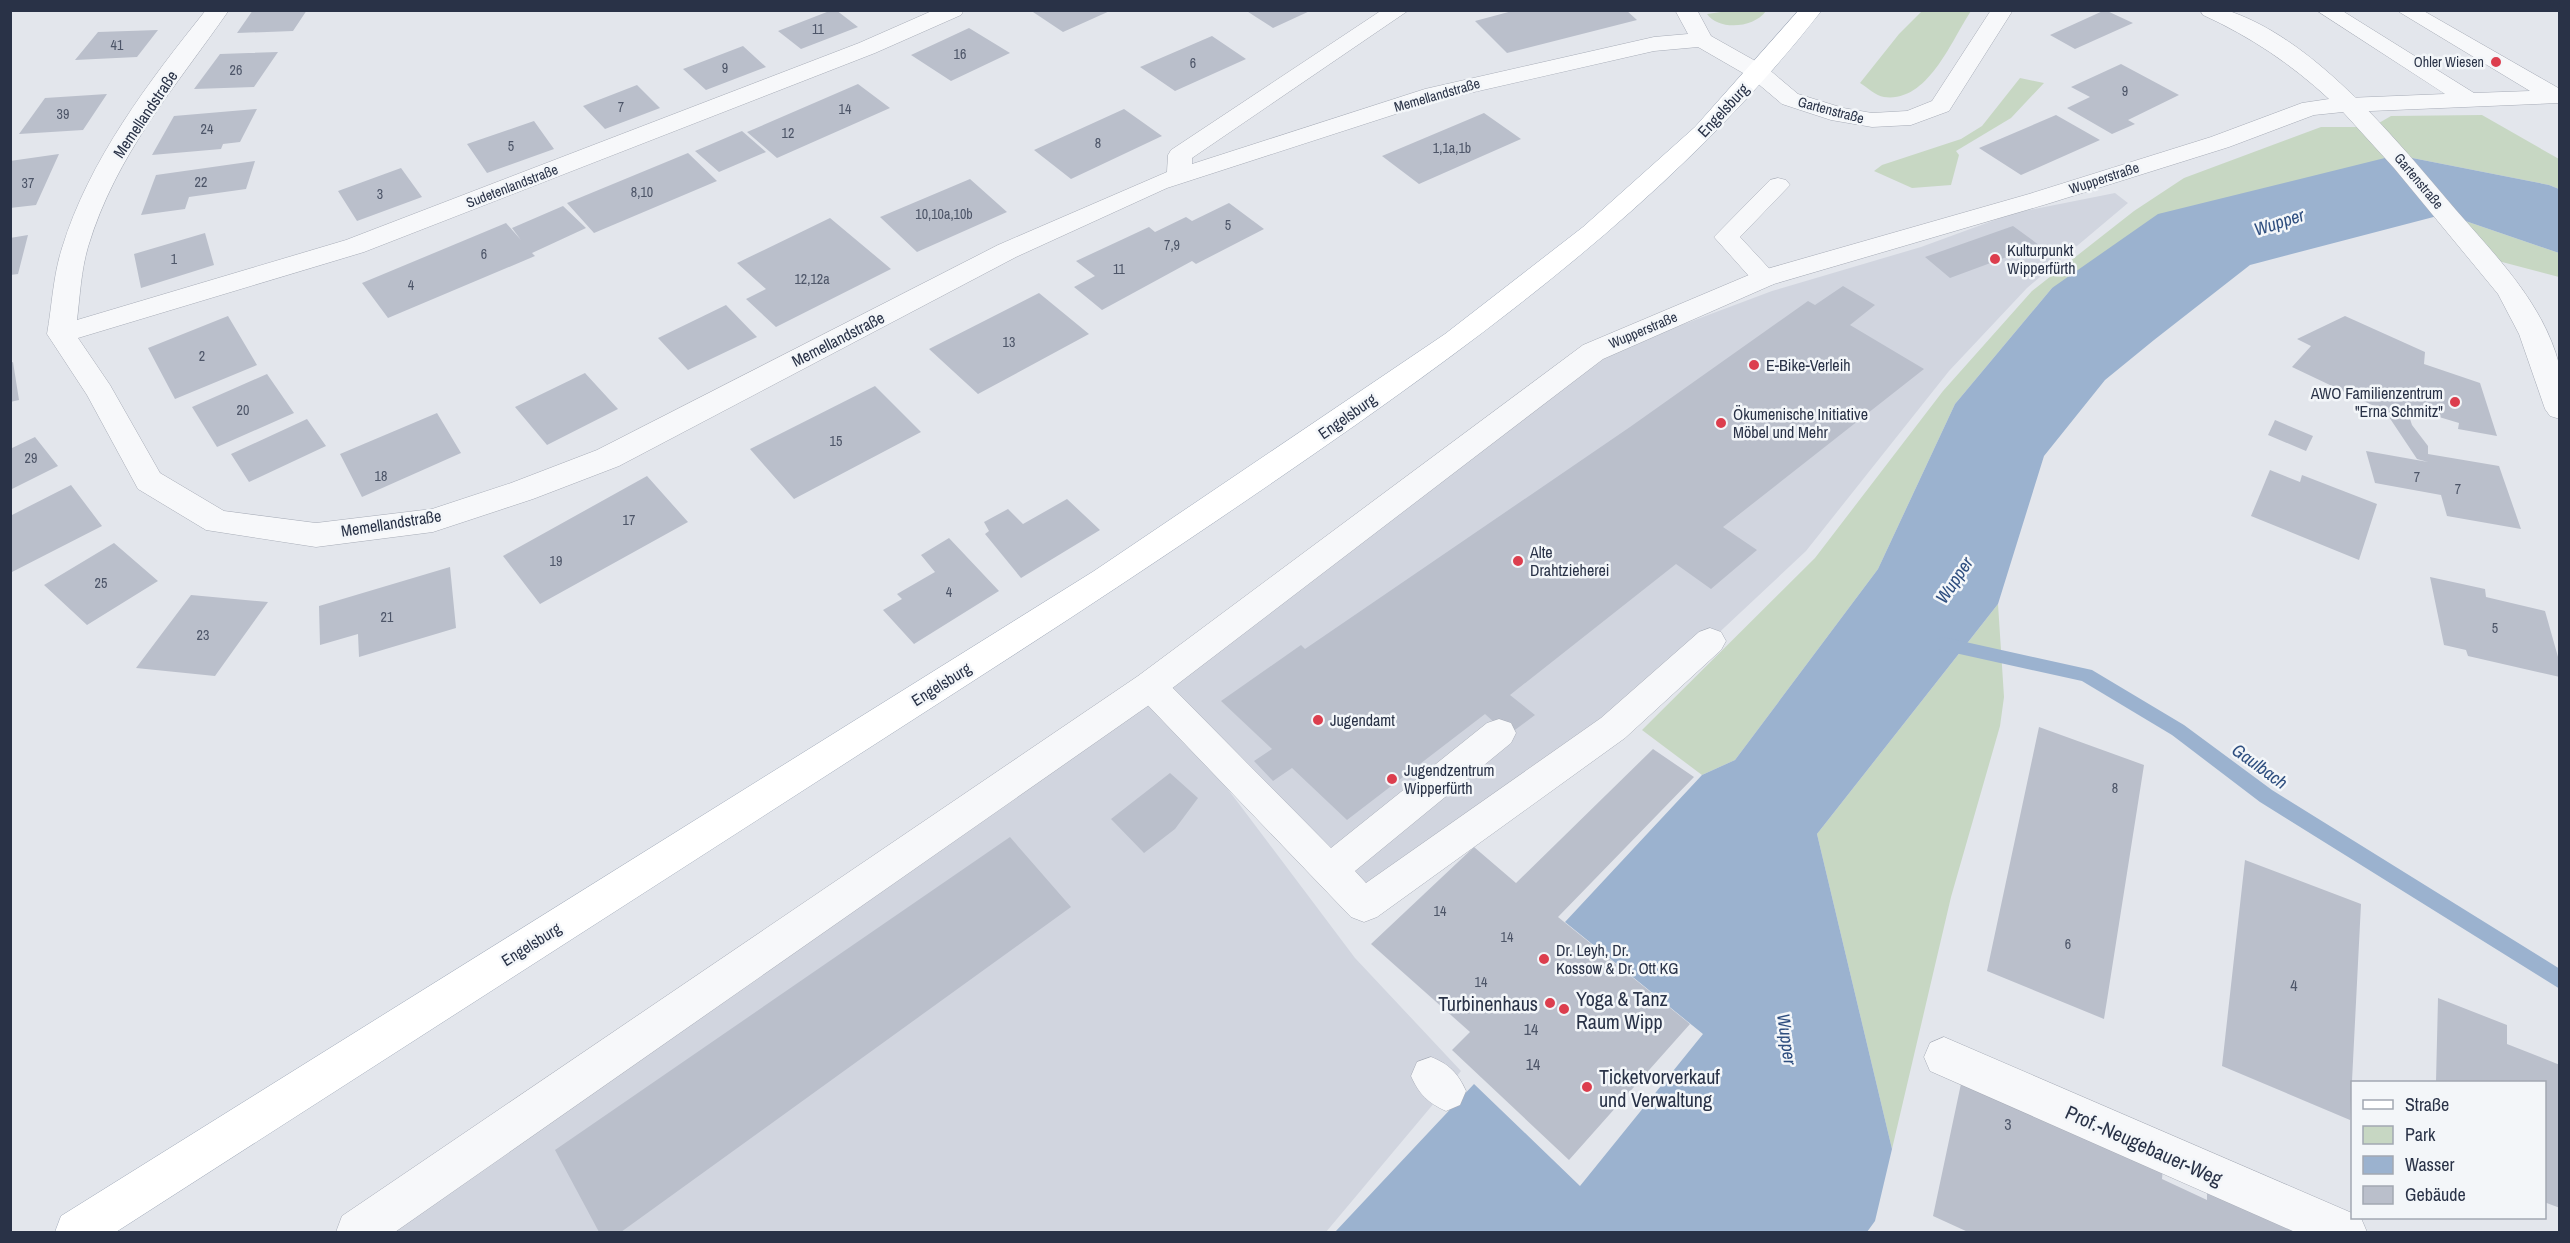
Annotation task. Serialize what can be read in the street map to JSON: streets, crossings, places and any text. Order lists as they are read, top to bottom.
{
  "streets": {
    "main road": ["Engelsburg"],
    "street": [
      "Memellandstraße",
      "Gartenstraße",
      "Wupperstraße",
      "Sudetenlandstraße",
      "Prof.-Neugebauer-Weg"
    ]
  },
  "crossings": [
    ["Memellandstraße", "Gartenstraße"],
    ["Memellandstraße", "Sudetenlandstraße"],
    ["Engelsburg", "Gartenstraße"],
    ["Gartenstraße", "Wupperstraße"]
  ],
  "water": ["Wupper", "Gaulbach"],
  "places": [
    "Ohler Wiesen",
    "Kulturpunkt Wipperfürth",
    "E-Bike-Verleih",
    "AWO Familienzentrum \"Erna Schmitz\"",
    "Ökumenische Initiative Möbel und Mehr",
    "Alte Drahtzieherei",
    "Jugendamt",
    "Jugendzentrum Wipperfürth",
    "Dr. Leyh, Dr. Kossow & Dr. Ott KG",
    "Turbinenhaus",
    "Yoga & Tanz Raum Wipp",
    "Ticketvorverkauf und Verwaltung"
  ],
  "house_numbers": [
    "11",
    "41",
    "16",
    "6",
    "9",
    "26",
    "9",
    "7",
    "14",
    "39",
    "24",
    "12",
    "8",
    "5",
    "1,1a,1b",
    "22",
    "37",
    "8,10",
    "3",
    "10,10a,10b",
    "5",
    "7,9",
    "6",
    "1",
    "11",
    "12,12a",
    "4",
    "13",
    "2",
    "20",
    "15",
    "29",
    "18",
    "7",
    "7",
    "17",
    "19",
    "25",
    "4",
    "21",
    "5",
    "23",
    "8",
    "14",
    "14",
    "6",
    "14",
    "4",
    "14",
    "14",
    "3"
  ],
  "legend": [
    "Straße",
    "Park",
    "Wasser",
    "Gebäude"
  ]
}
